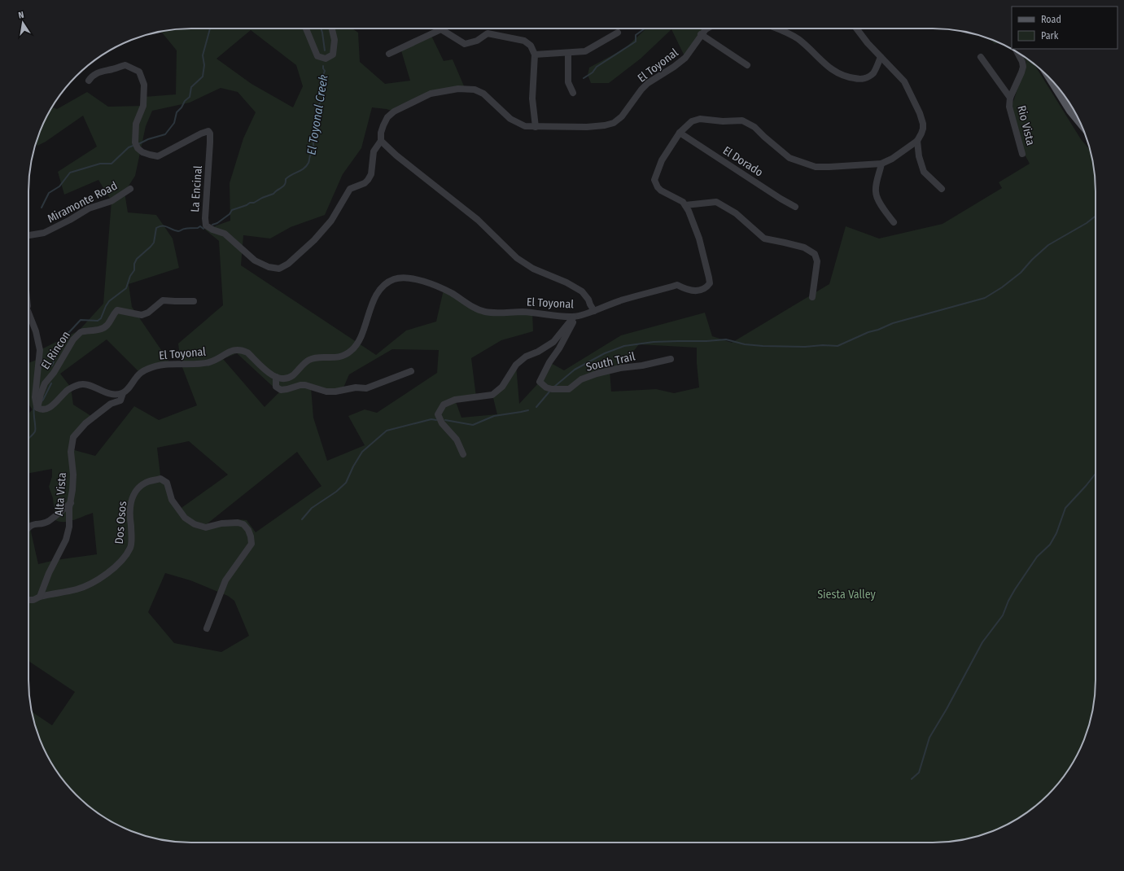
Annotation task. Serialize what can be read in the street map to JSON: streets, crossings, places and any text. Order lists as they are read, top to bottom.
{
  "streets": {
    "street": [
      "El Toyonal",
      "Rio Vista",
      "El Dorado",
      "La Encinal",
      "Miramonte Road",
      "El Rincon",
      "South Trail",
      "Alta Vista",
      "Dos Osos"
    ]
  },
  "crossings": [
    ["El Toyonal", "La Encinal"],
    ["El Toyonal", "South Trail"],
    ["El Toyonal", "Alta Vista"],
    ["Alta Vista", "Dos Osos"]
  ],
  "water": ["El Toyonal Creek"],
  "parks": ["Siesta Valley"],
  "legend": ["Road", "Park"],
  "north": "top"
}
